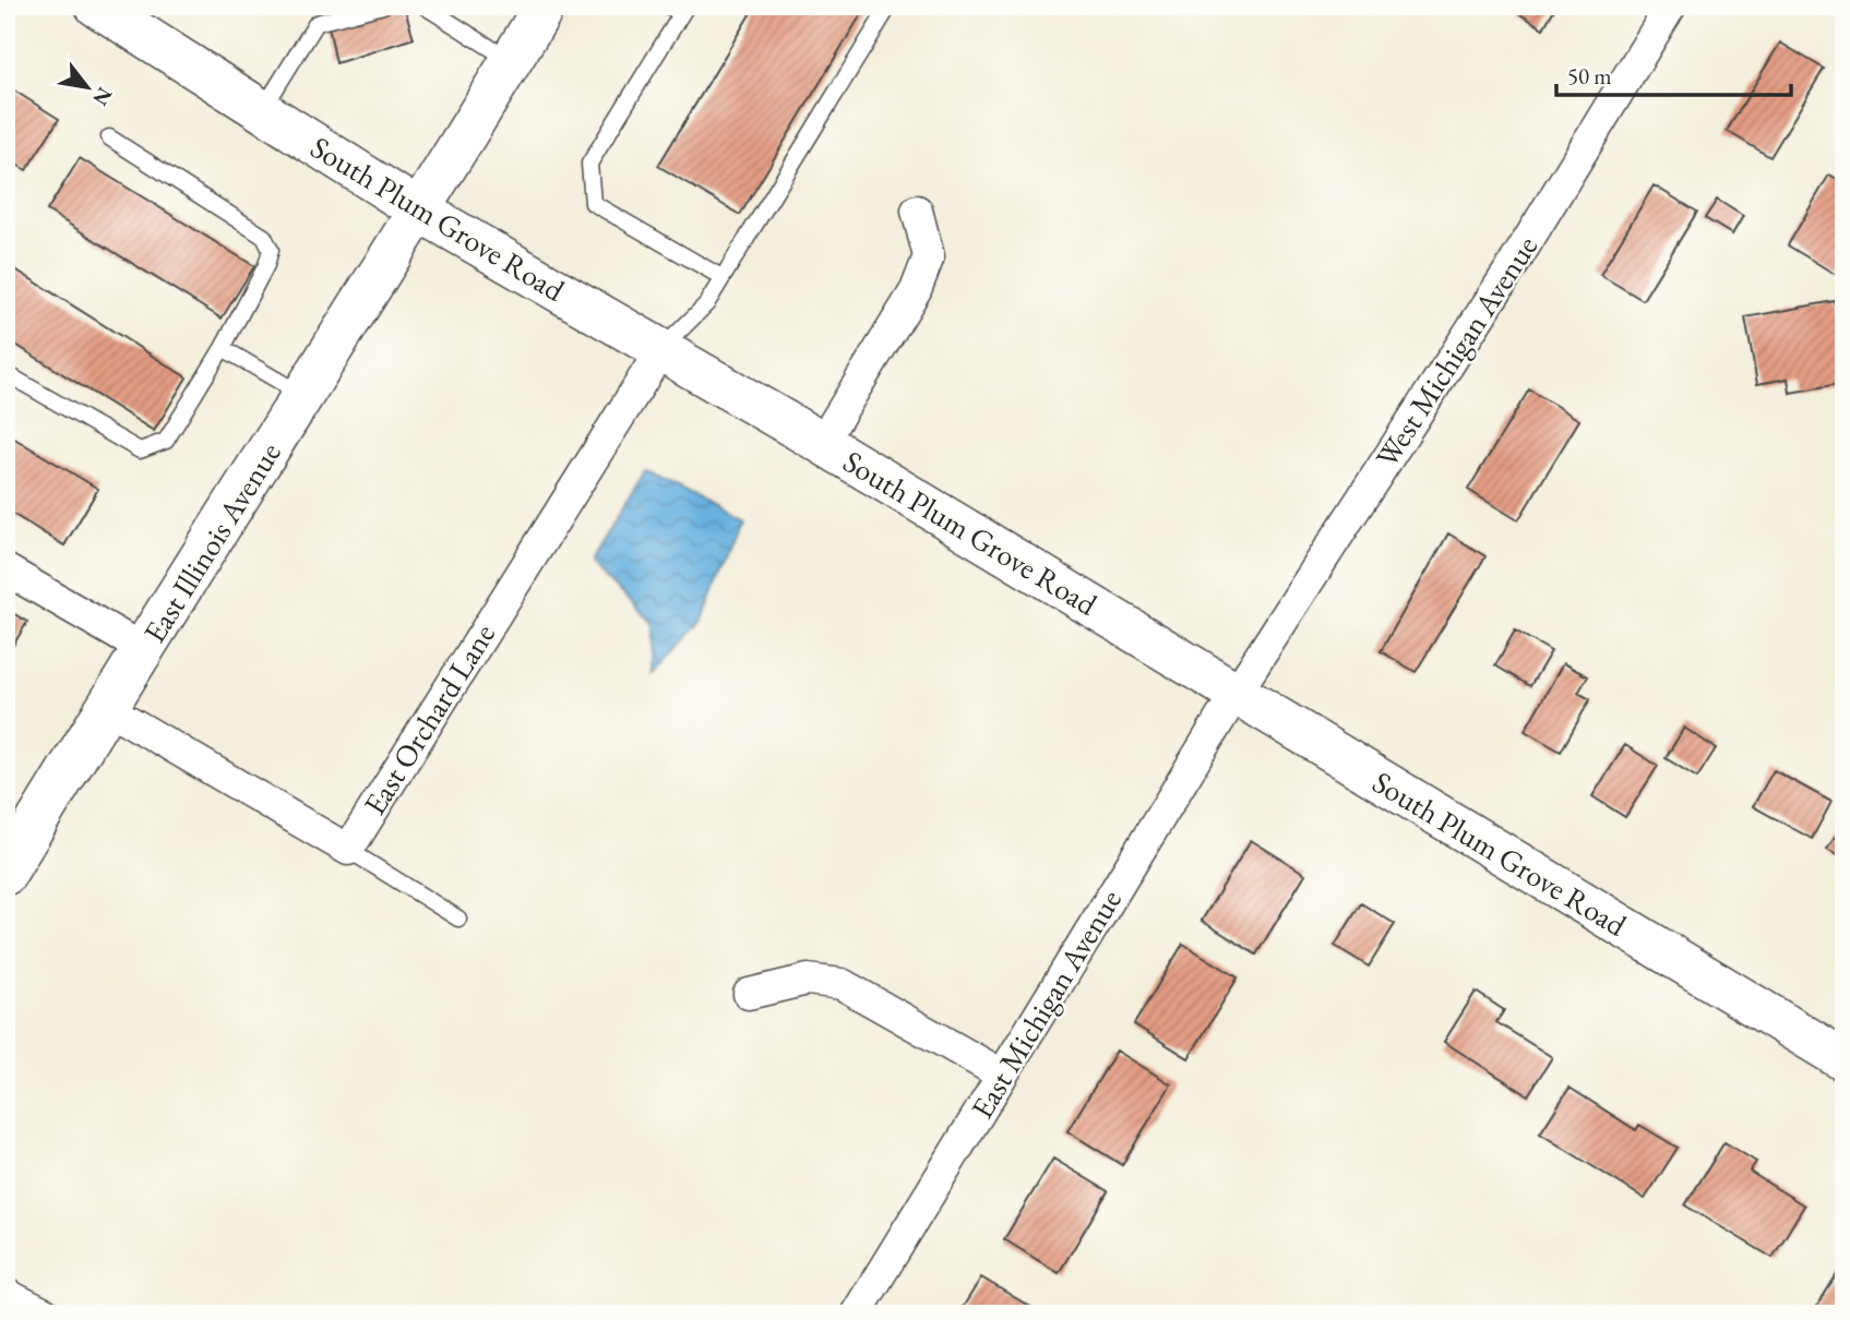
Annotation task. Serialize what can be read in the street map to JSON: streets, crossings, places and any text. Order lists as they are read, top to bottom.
{
  "streets": {
    "main road": ["South Plum Grove Road", "East Illinois Avenue"],
    "street": ["West Michigan Avenue", "East Orchard Lane", "East Michigan Avenue"]
  },
  "crossings": [
    ["South Plum Grove Road", "West Michigan Avenue"],
    ["South Plum Grove Road", "East Illinois Avenue"],
    ["South Plum Grove Road", "East Orchard Lane"],
    ["South Plum Grove Road", "East Michigan Avenue"],
    ["West Michigan Avenue", "East Michigan Avenue"],
    ["East Illinois Avenue", "East Orchard Lane"]
  ],
  "scale_bar": "50 m",
  "north": "bottom right"
}
